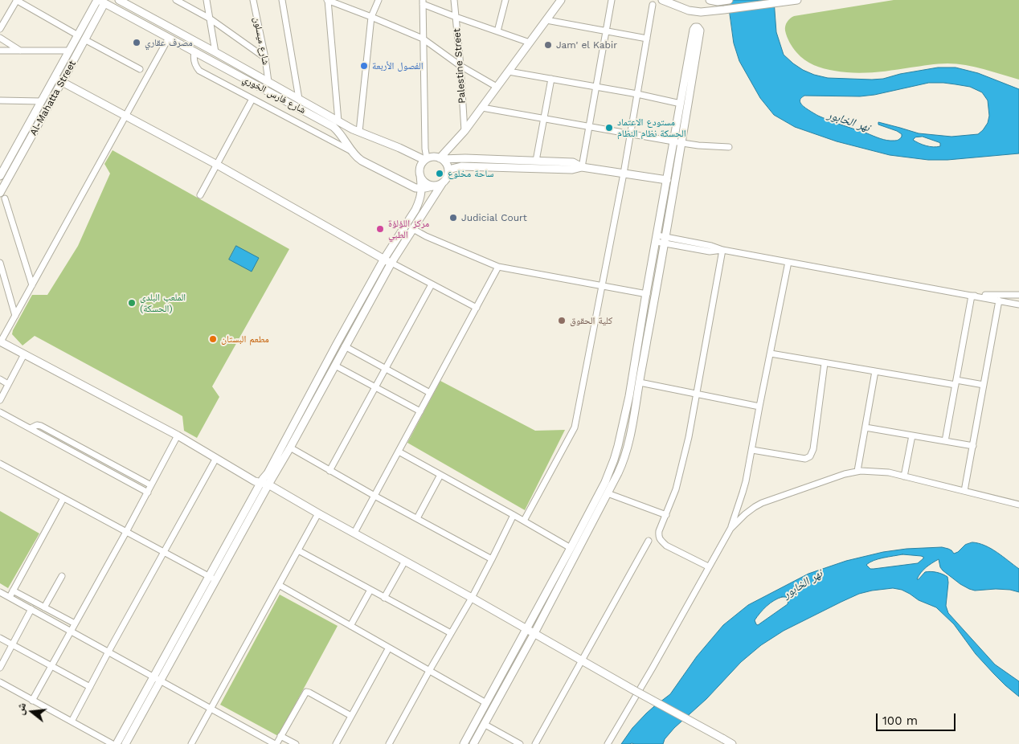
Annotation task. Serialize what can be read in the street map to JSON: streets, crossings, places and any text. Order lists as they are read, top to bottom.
{
  "streets": {
    "street": [
      "شارع ميسلون",
      "Palestine Street",
      "شارع فارس الخوري",
      "Al-Mahatta Street"
    ]
  },
  "crossings": [
    ["شارع فارس الخوري", "Al-Mahatta Street"]
  ],
  "water": ["نهر الخابور"],
  "places": [
    "مصرف عقاري",
    "Jam' el Kabir",
    "الفصول الأربعة",
    "مستودع الاعتماد الحسكة نظام النظام",
    "ساحة مخلوع",
    "Judicial Court",
    "مركز اللؤلؤة الطبي",
    "الملعب البلدي (الحسكة)",
    "كلية الحقوق",
    "مطعم البستان"
  ],
  "scale_bar": "100 m",
  "north": "left"
}
